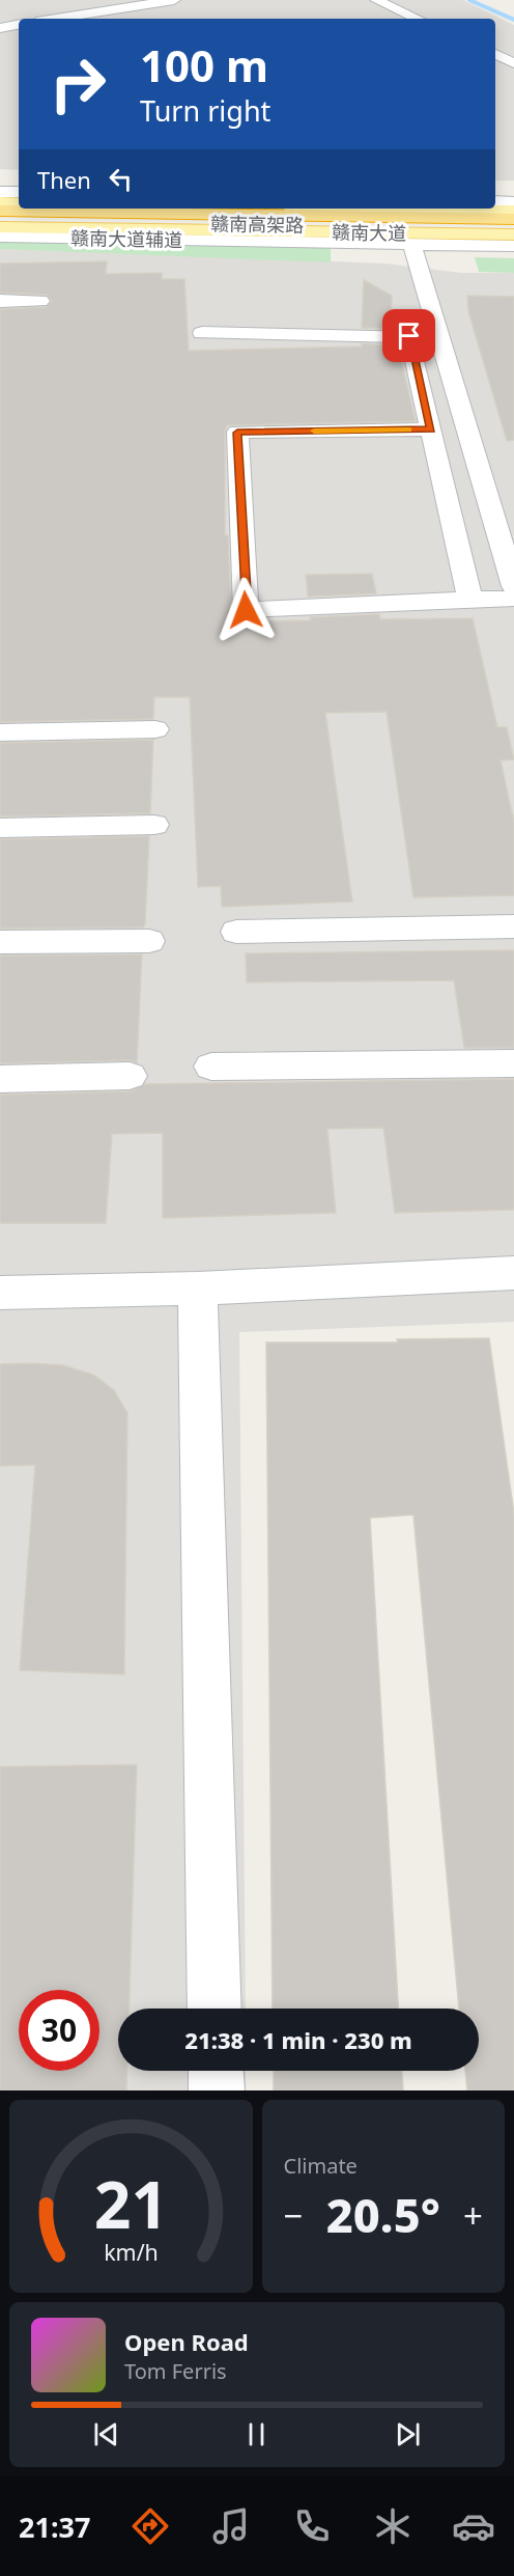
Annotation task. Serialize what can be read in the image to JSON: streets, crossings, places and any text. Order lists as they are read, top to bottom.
{
  "streets": {
    "highway": ["赣南高架路"],
    "main road": ["赣南大道"],
    "street": ["赣南大道辅道"]
  },
  "page": {
    "turn": ["100 m", "Turn right"],
    "then": "Then",
    "limit": "30",
    "trip": "21:38 · 1 min · 230 m",
    "tile": "Climate",
    "heat": ["−", "20.5°", "+"],
    "song": ["Open Road", "Tom Ferris"],
    "tabs": "21:37",
    "gauge": ["21", "km/h"]
  }
}
